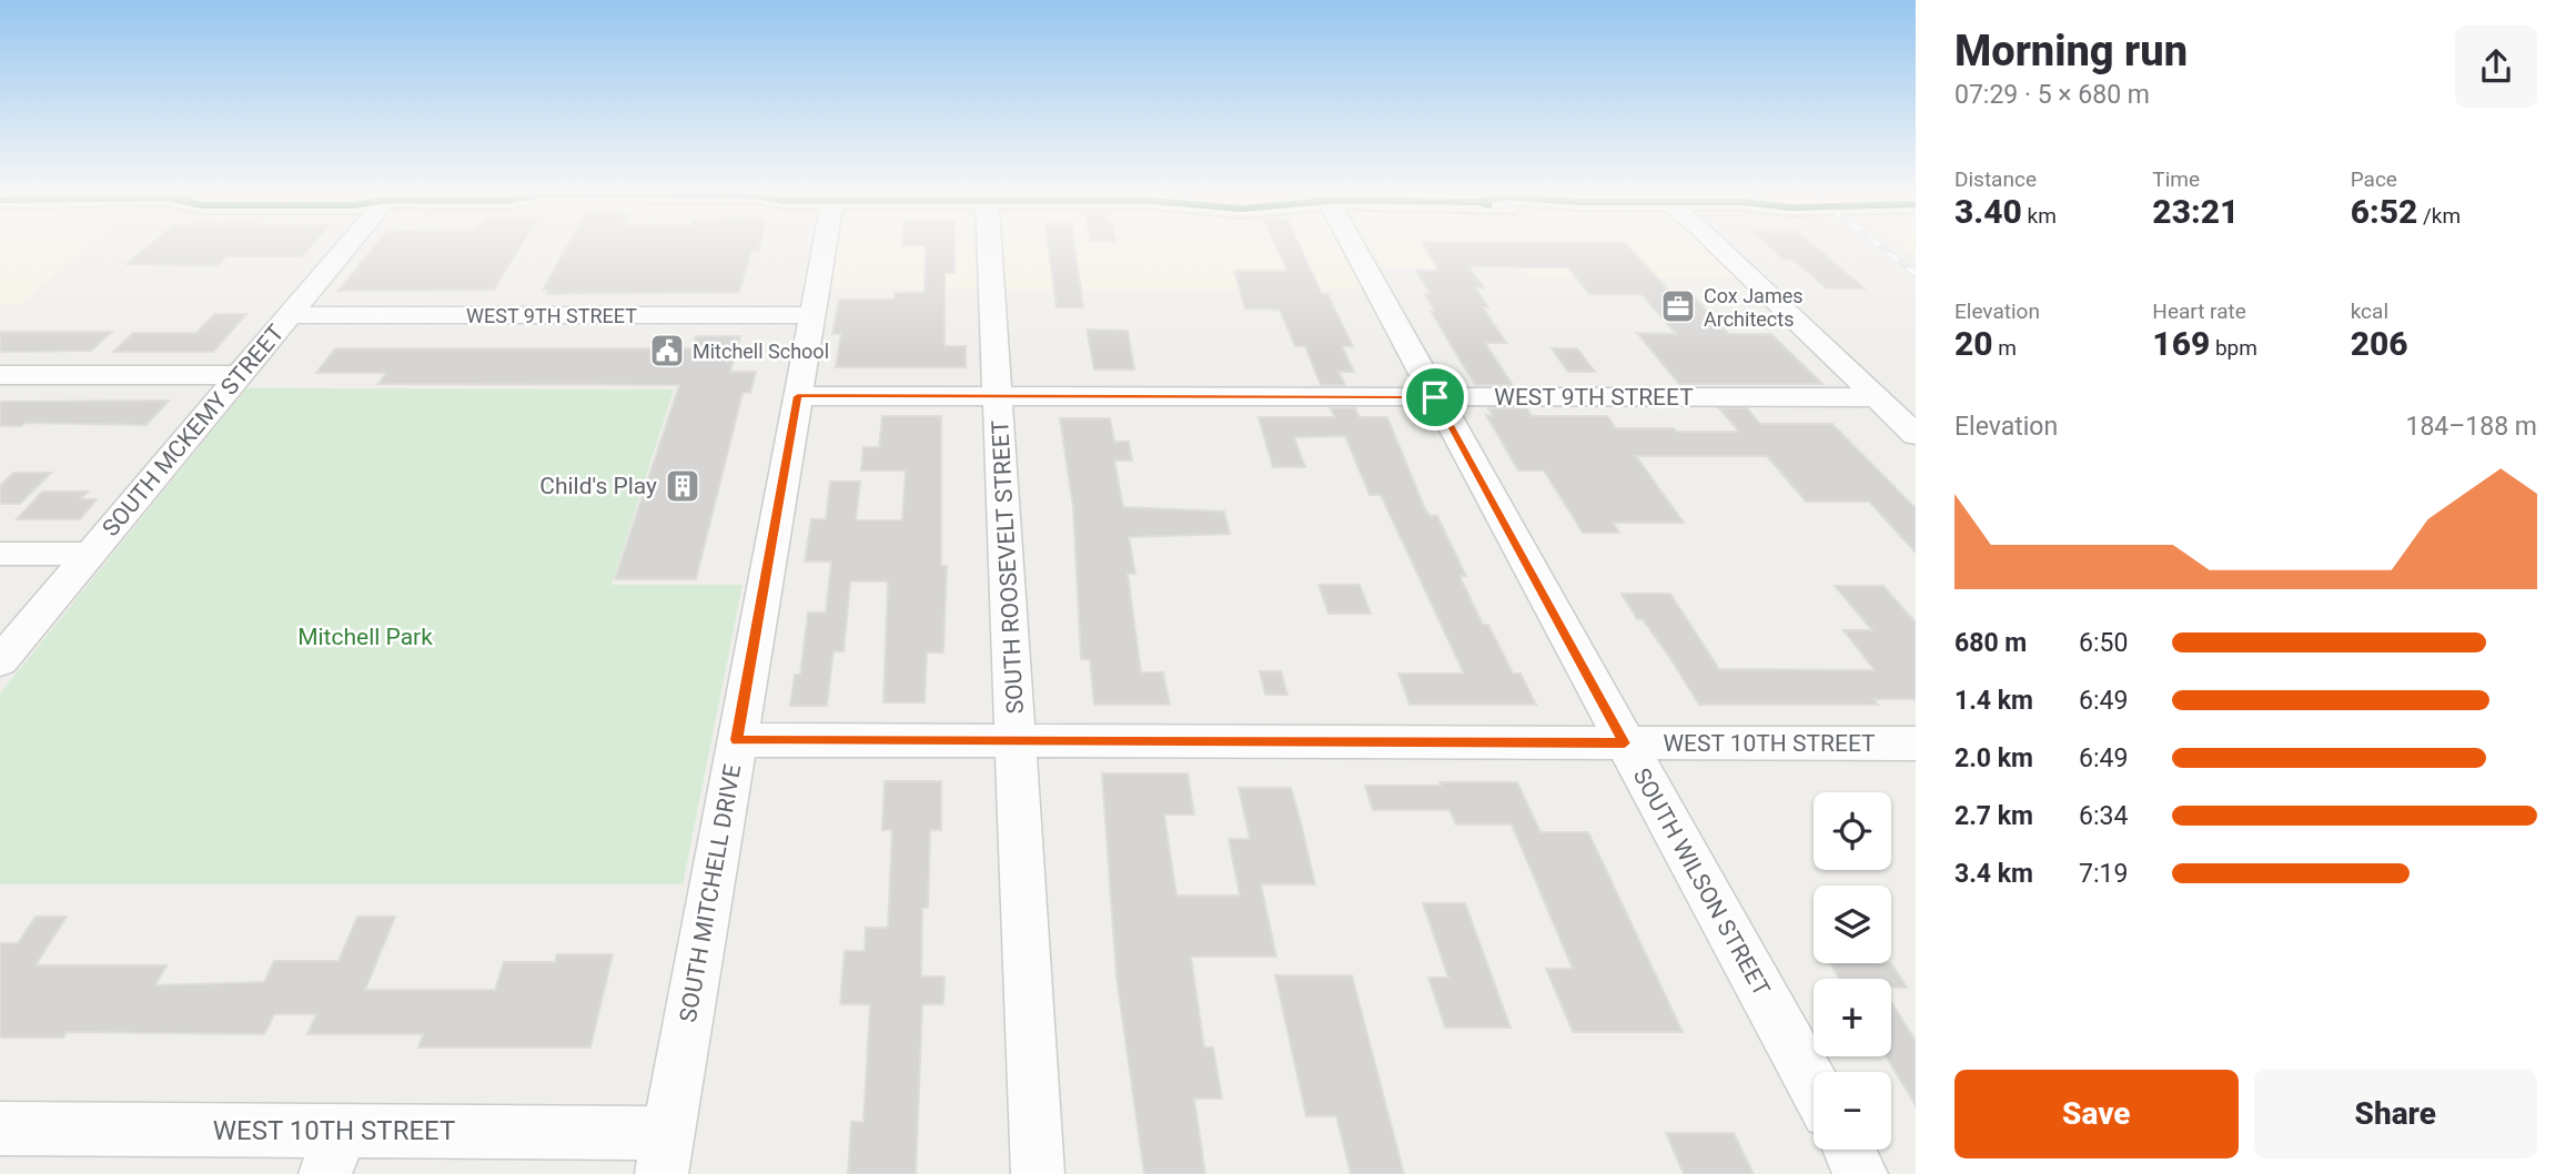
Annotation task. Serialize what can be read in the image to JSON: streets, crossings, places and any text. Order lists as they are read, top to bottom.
{
  "streets": {
    "street": [
      "WEST 9TH STREET",
      "SOUTH MCKEMY STREET",
      "SOUTH ROOSEVELT STREET",
      "WEST 10TH STREET",
      "SOUTH WILSON STREET",
      "SOUTH MITCHELL DRIVE"
    ]
  },
  "crossings": [
    ["WEST 9TH STREET", "SOUTH MCKEMY STREET"],
    ["WEST 9TH STREET", "SOUTH ROOSEVELT STREET"],
    ["WEST 9TH STREET", "SOUTH WILSON STREET"],
    ["WEST 9TH STREET", "SOUTH MITCHELL DRIVE"],
    ["SOUTH ROOSEVELT STREET", "WEST 10TH STREET"],
    ["WEST 10TH STREET", "SOUTH WILSON STREET"],
    ["WEST 10TH STREET", "SOUTH MITCHELL DRIVE"]
  ],
  "parks": ["Mitchell Park"],
  "places": {
    "office": ["Cox James Architects"],
    "public building": ["Mitchell School"],
    "building": ["Child's Play"]
  },
  "page": {
    "heading": ["Morning run", "07:29 · 5 × 680 m"],
    "stats": [
      ["Distance", "3.40 km"],
      ["Time", "23:21"],
      ["Pace", "6:52 /km"],
      ["Elevation", "20 m"],
      ["Heart rate", "169 bpm"],
      ["kcal", "206"]
    ],
    "chart": ["Elevation", "184–188 m"],
    "list": [
      {
        "name": "680 m",
        "note": "6:50"
      },
      {
        "name": "1.4 km",
        "note": "6:49"
      },
      {
        "name": "2.0 km",
        "note": "6:49"
      },
      {
        "name": "2.7 km",
        "note": "6:34"
      },
      {
        "name": "3.4 km",
        "note": "7:19"
      }
    ],
    "map_buttons": ["+", "−"],
    "buttons": ["Save", "Share"]
  }
}
